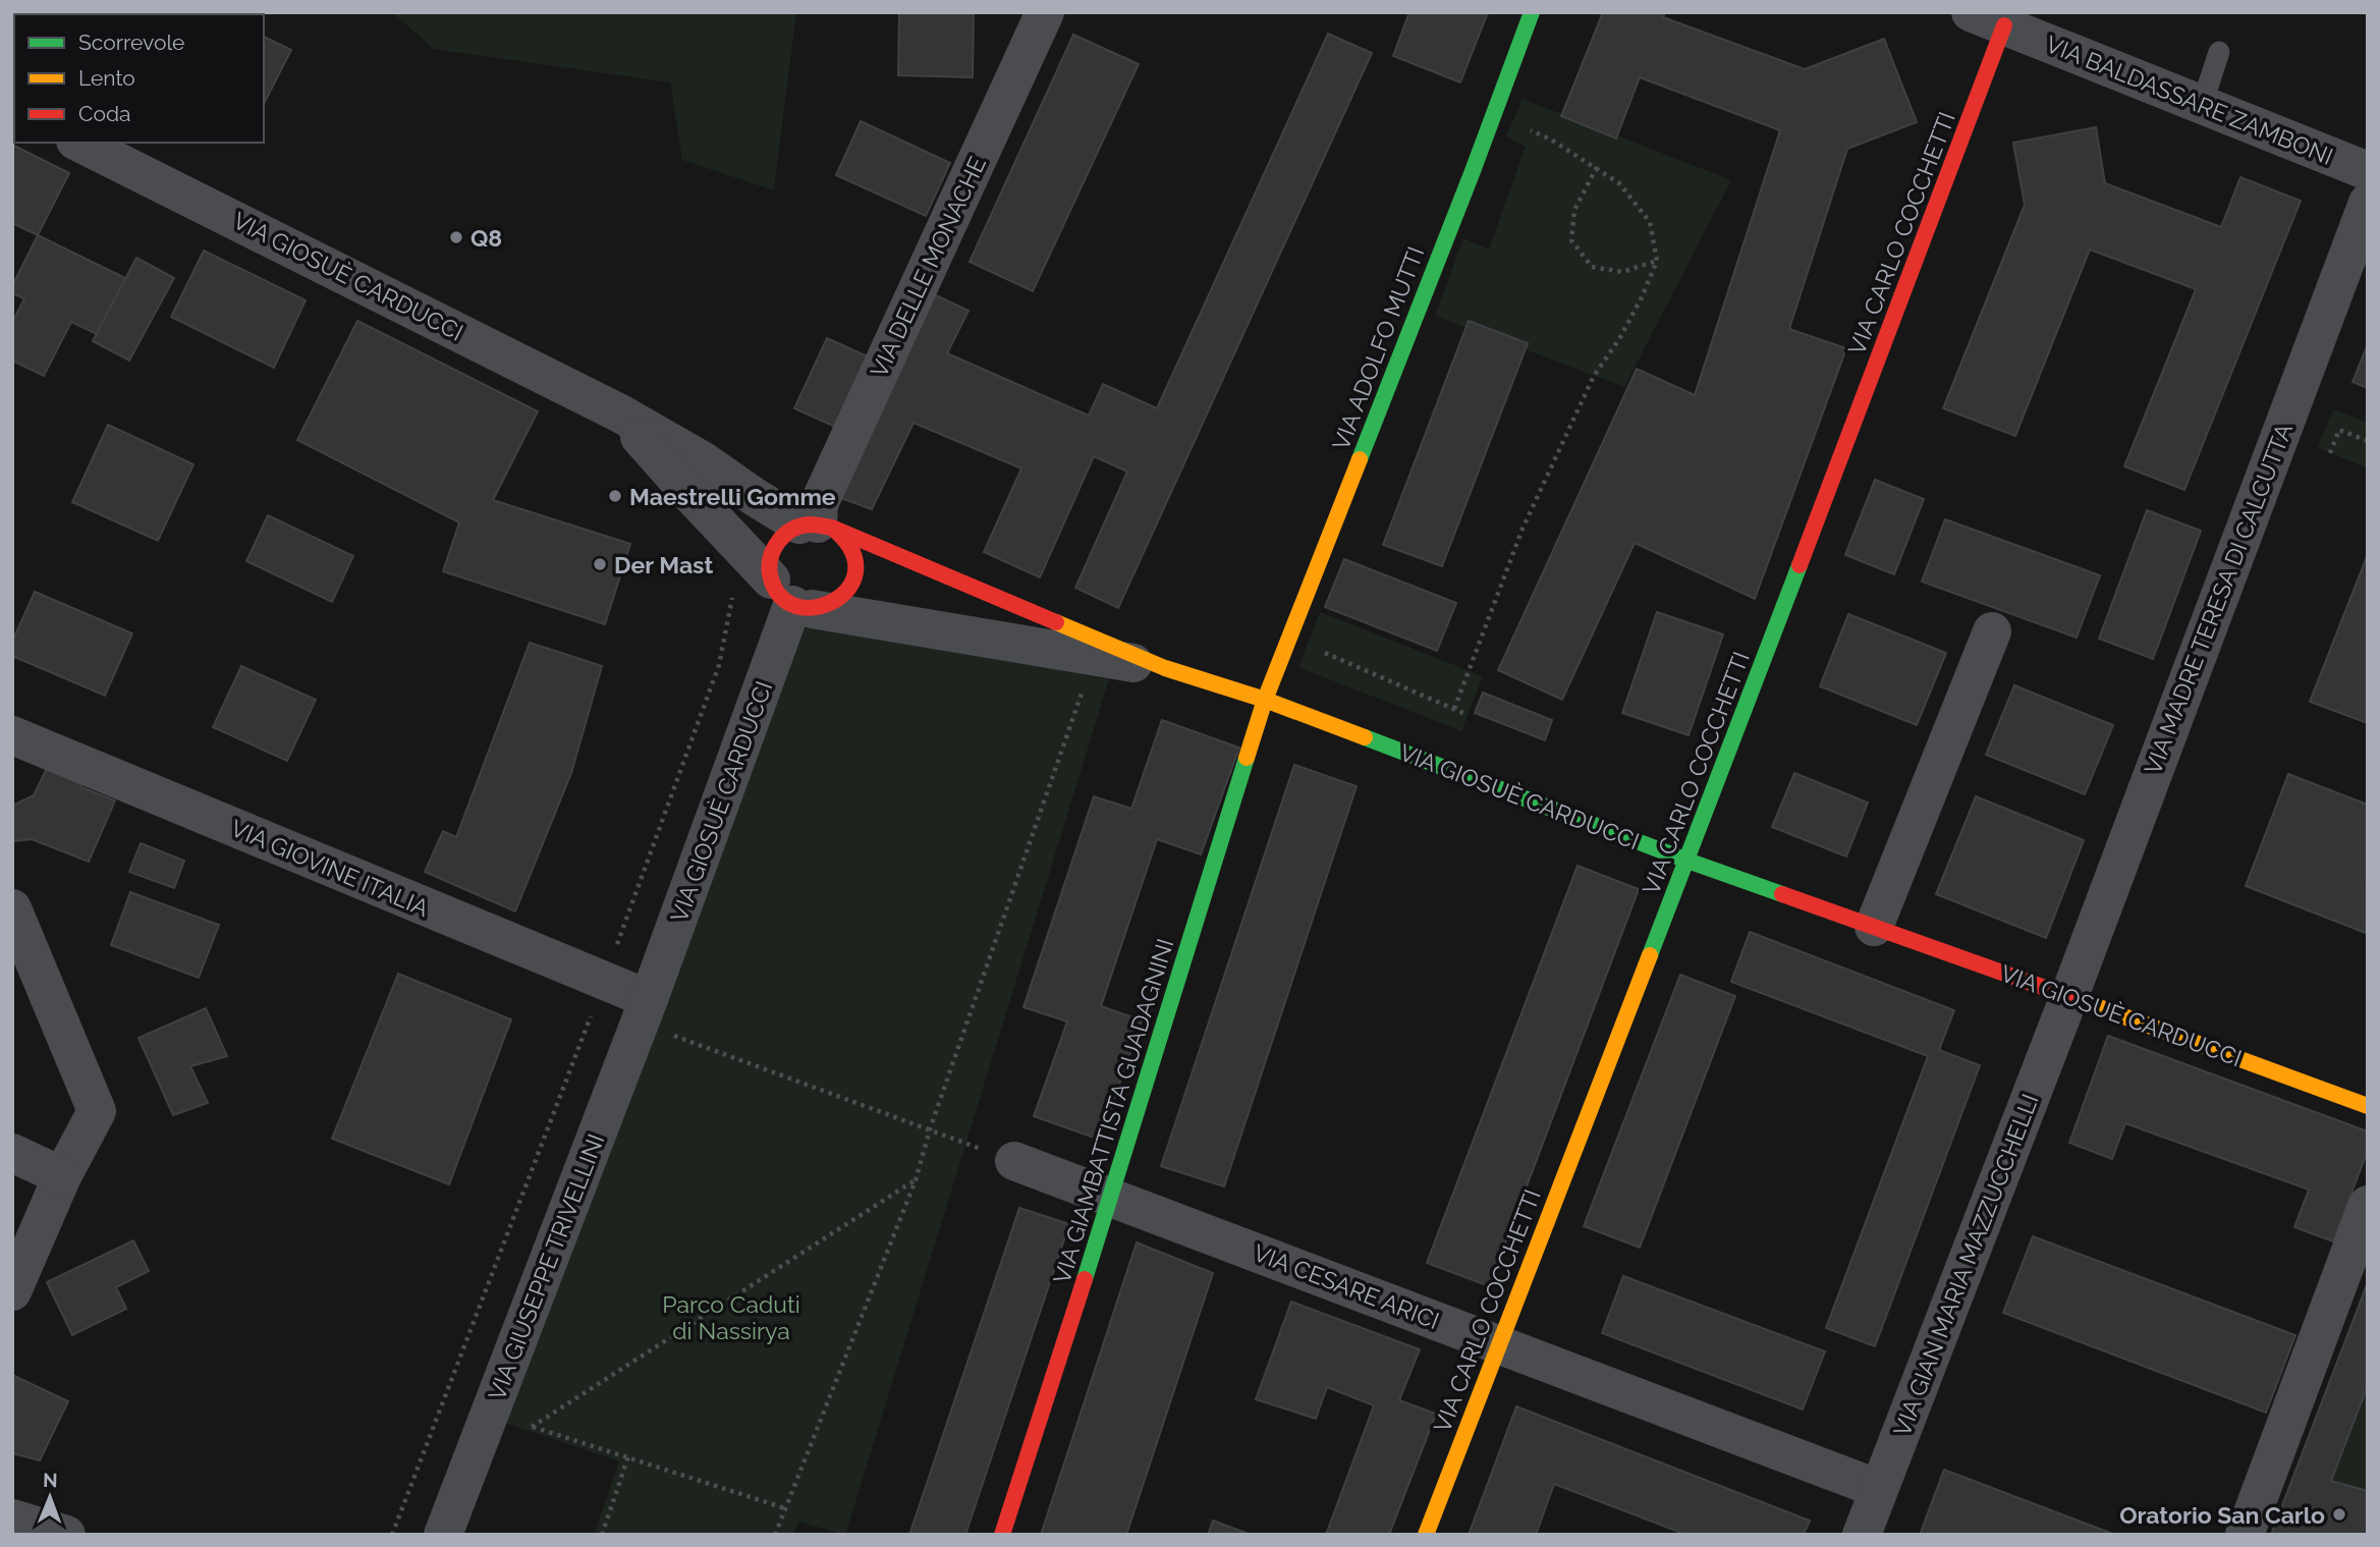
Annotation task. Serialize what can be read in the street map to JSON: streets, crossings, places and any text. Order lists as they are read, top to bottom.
{
  "streets": {
    "street": [
      "VIA BALDASSARE ZAMBONI",
      "VIA CARLO COCCHETTI",
      "VIA DELLE MONACHE",
      "VIA GIOSUÈ CARDUCCI",
      "VIA ADOLFO MUTTI",
      "VIA MADRE TERESA DI CALCUTTA",
      "VIA GIOVINE ITALIA",
      "VIA GIAMBATTISTA GUADAGNINI",
      "VIA GIAN MARIA MAZZUCCHELLI",
      "VIA GIUSEPPE TRIVELLINI",
      "VIA CESARE ARICI"
    ]
  },
  "crossings": [
    ["VIA BALDASSARE ZAMBONI", "VIA CARLO COCCHETTI"],
    ["VIA CARLO COCCHETTI", "VIA GIOSUÈ CARDUCCI"],
    ["VIA CARLO COCCHETTI", "VIA CESARE ARICI"],
    ["VIA DELLE MONACHE", "VIA GIOSUÈ CARDUCCI"],
    ["VIA GIOSUÈ CARDUCCI", "VIA ADOLFO MUTTI"],
    ["VIA GIOSUÈ CARDUCCI", "VIA MADRE TERESA DI CALCUTTA"],
    ["VIA GIOSUÈ CARDUCCI", "VIA GIOVINE ITALIA"],
    ["VIA GIOSUÈ CARDUCCI", "VIA GIAMBATTISTA GUADAGNINI"],
    ["VIA GIOSUÈ CARDUCCI", "VIA GIAN MARIA MAZZUCCHELLI"],
    ["VIA GIOSUÈ CARDUCCI", "VIA GIUSEPPE TRIVELLINI"],
    ["VIA ADOLFO MUTTI", "VIA GIAMBATTISTA GUADAGNINI"],
    ["VIA MADRE TERESA DI CALCUTTA", "VIA GIAN MARIA MAZZUCCHELLI"],
    ["VIA GIOVINE ITALIA", "VIA GIUSEPPE TRIVELLINI"],
    ["VIA GIAMBATTISTA GUADAGNINI", "VIA CESARE ARICI"],
    ["VIA GIAN MARIA MAZZUCCHELLI", "VIA CESARE ARICI"]
  ],
  "parks": ["Parco Caduti di Nassirya"],
  "places": [
    "Q8",
    "Maestrelli Gomme",
    "Der Mast",
    "Oratorio San Carlo"
  ],
  "legend": ["Scorrevole", "Lento", "Coda"],
  "north": "top"
}
